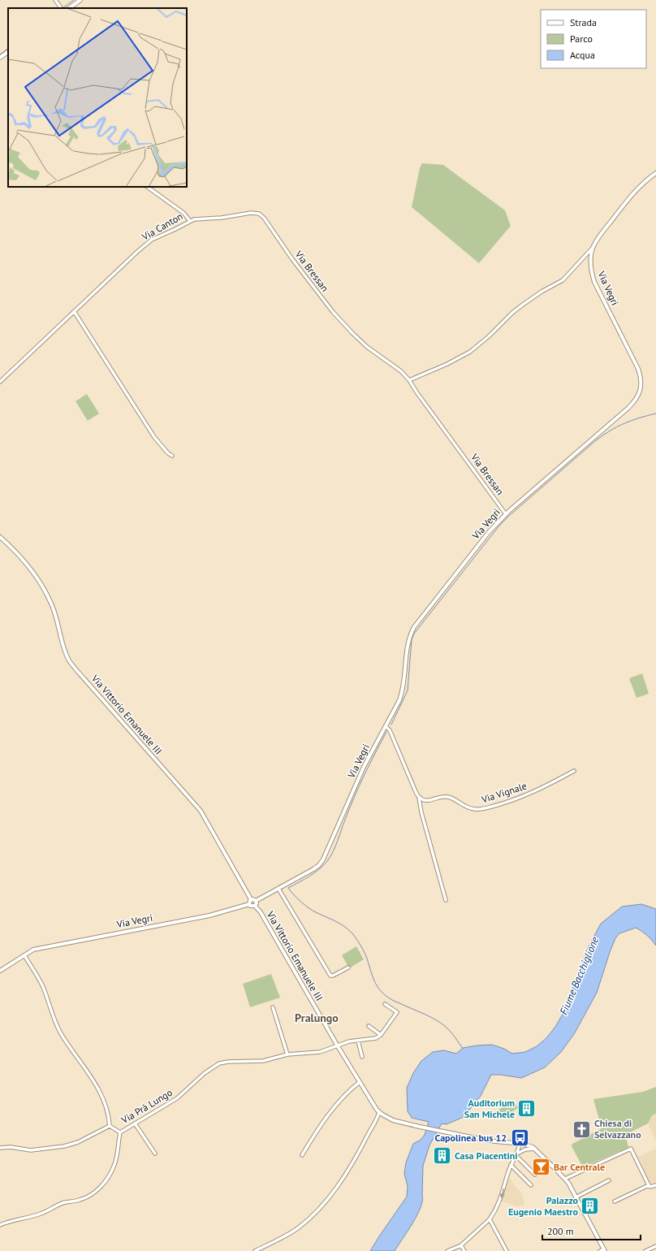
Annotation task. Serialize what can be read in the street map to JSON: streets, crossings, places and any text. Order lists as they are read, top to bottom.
{
  "streets": {
    "street": [
      "Via Canton",
      "Via Bressan",
      "Via Vegri",
      "Via Vittorio Emanuele III",
      "Via Vignale",
      "Via Prà Lungo"
    ]
  },
  "crossings": [
    ["Via Canton", "Via Bressan"],
    ["Via Bressan", "Via Vegri"],
    ["Via Vegri", "Via Vittorio Emanuele III"],
    ["Via Vittorio Emanuele III", "Via Prà Lungo"]
  ],
  "districts": ["Pralungo"],
  "water": ["Fiume Bacchiglione"],
  "places": {
    "building": ["Auditorium San Michele", "Casa Piacentini", "Palazzo Eugenio Maestro"],
    "church": ["Chiesa di Selvazzano"],
    "bus stop": ["Capolinea bus 12"],
    "bar": ["Bar Centrale"]
  },
  "legend": ["Strada", "Parco", "Acqua"],
  "scale_bar": "200 m"
}
